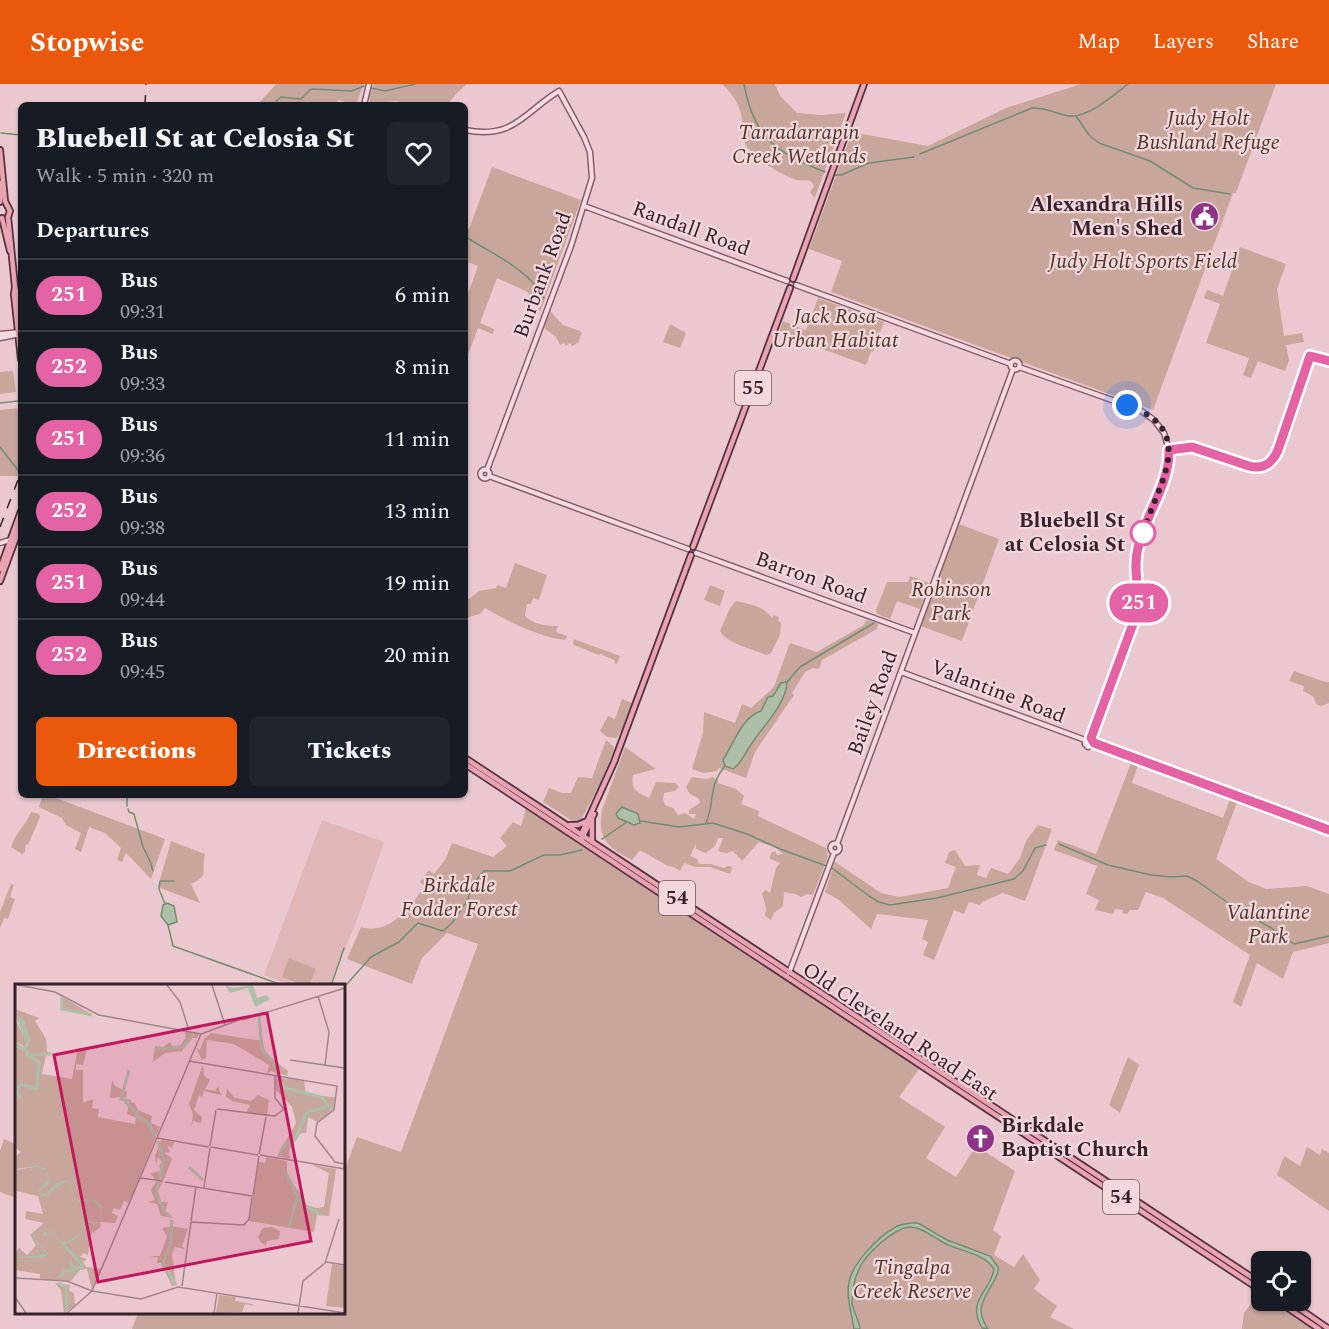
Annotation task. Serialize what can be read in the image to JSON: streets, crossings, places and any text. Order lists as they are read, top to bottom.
{
  "streets": {
    "main road": ["55", "54", "Old Cleveland Road East"],
    "street": [
      "Randall Road",
      "Burbank Road",
      "Barron Road",
      "Valantine Road",
      "Bailey Road"
    ]
  },
  "crossings": [
    ["Randall Road", "Burbank Road"],
    ["Barron Road", "Bailey Road"],
    ["Valantine Road", "Bailey Road"],
    ["Bailey Road", "Old Cleveland Road East"],
    ["54", "Old Cleveland Road East"]
  ],
  "parks": [
    "Judy Holt Bushland Refuge",
    "Tarradarrapin Creek Wetlands",
    "Judy Holt Sports Field",
    "Jack Rosa Urban Habitat",
    "Robinson Park",
    "Birkdale Fodder Forest",
    "Valantine Park",
    "Tingalpa Creek Reserve"
  ],
  "places": {
    "public building": ["Alexandra Hills Men's Shed"],
    "other": ["Bluebell St at Celosia St"],
    "church": ["Birkdale Baptist Church"]
  },
  "lines": ["bus line 251"],
  "page": {
    "header": "Stopwise",
    "nav": ["Map", "Layers", "Share"],
    "on_map": "251",
    "heading": [
      ["Bluebell St at Celosia St", "Walk · 5 min · 320 m"],
      "Departures"
    ],
    "list": [
      {
        "mark": "251",
        "name": "Bus",
        "note": "09:31",
        "value": "6 min"
      },
      {
        "mark": "252",
        "name": "Bus",
        "note": "09:33",
        "value": "8 min"
      },
      {
        "mark": "251",
        "name": "Bus",
        "note": "09:36",
        "value": "11 min"
      },
      {
        "mark": "252",
        "name": "Bus",
        "note": "09:38",
        "value": "13 min"
      },
      {
        "mark": "251",
        "name": "Bus",
        "note": "09:44",
        "value": "19 min"
      },
      {
        "mark": "252",
        "name": "Bus",
        "note": "09:45",
        "value": "20 min"
      }
    ],
    "buttons": ["Directions", "Tickets"]
  }
}
